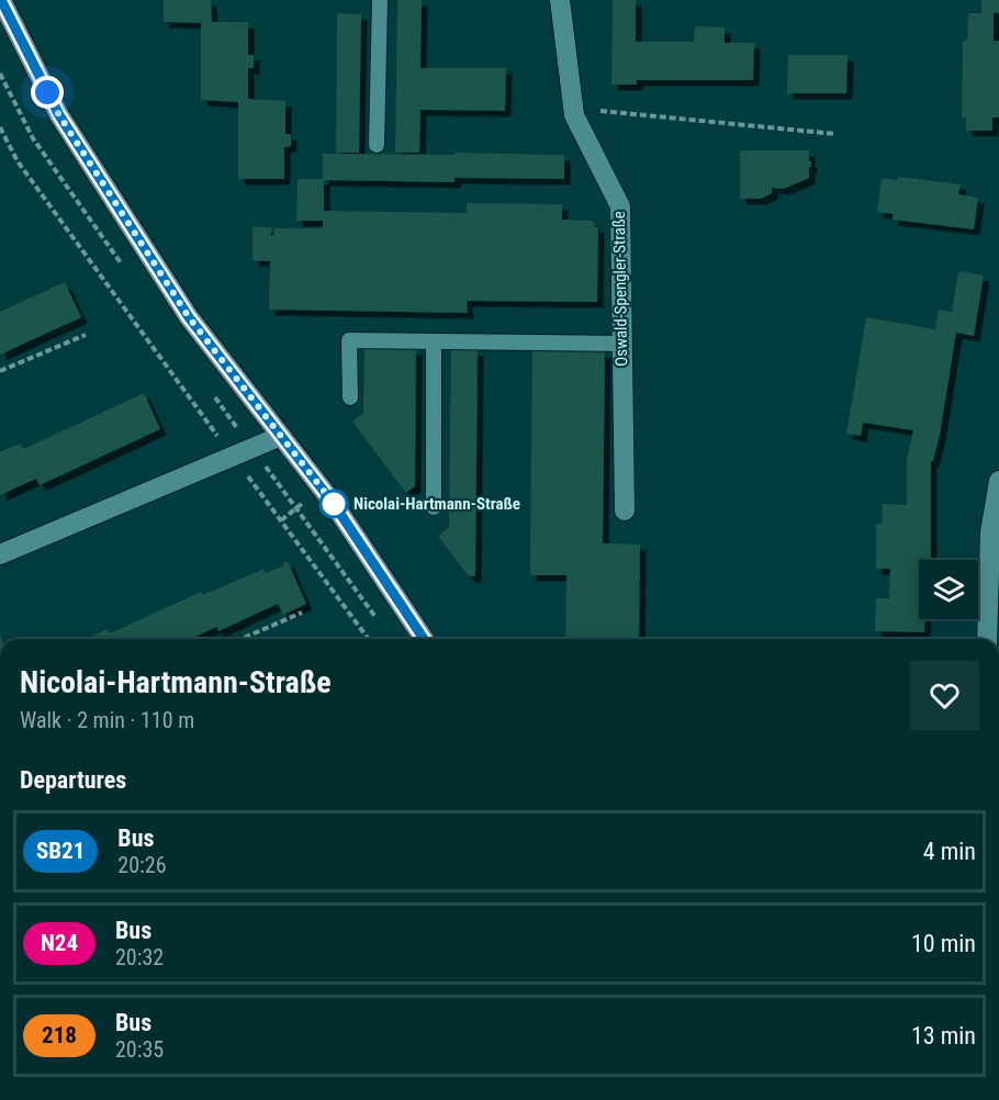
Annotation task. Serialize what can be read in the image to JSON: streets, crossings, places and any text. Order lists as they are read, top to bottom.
{
  "streets": {
    "street": ["Oswald-Spengler-Straße"]
  },
  "places": ["Nicolai-Hartmann-Straße"],
  "lines": ["bus line SB21"],
  "page": {
    "heading": [
      ["Nicolai-Hartmann-Straße", "Walk · 2 min · 110 m"],
      "Departures"
    ],
    "list": [
      {
        "mark": "SB21",
        "name": "Bus",
        "note": "20:26",
        "value": "4 min"
      },
      {
        "mark": "N24",
        "name": "Bus",
        "note": "20:32",
        "value": "10 min"
      },
      {
        "mark": "218",
        "name": "Bus",
        "note": "20:35",
        "value": "13 min"
      }
    ]
  }
}
